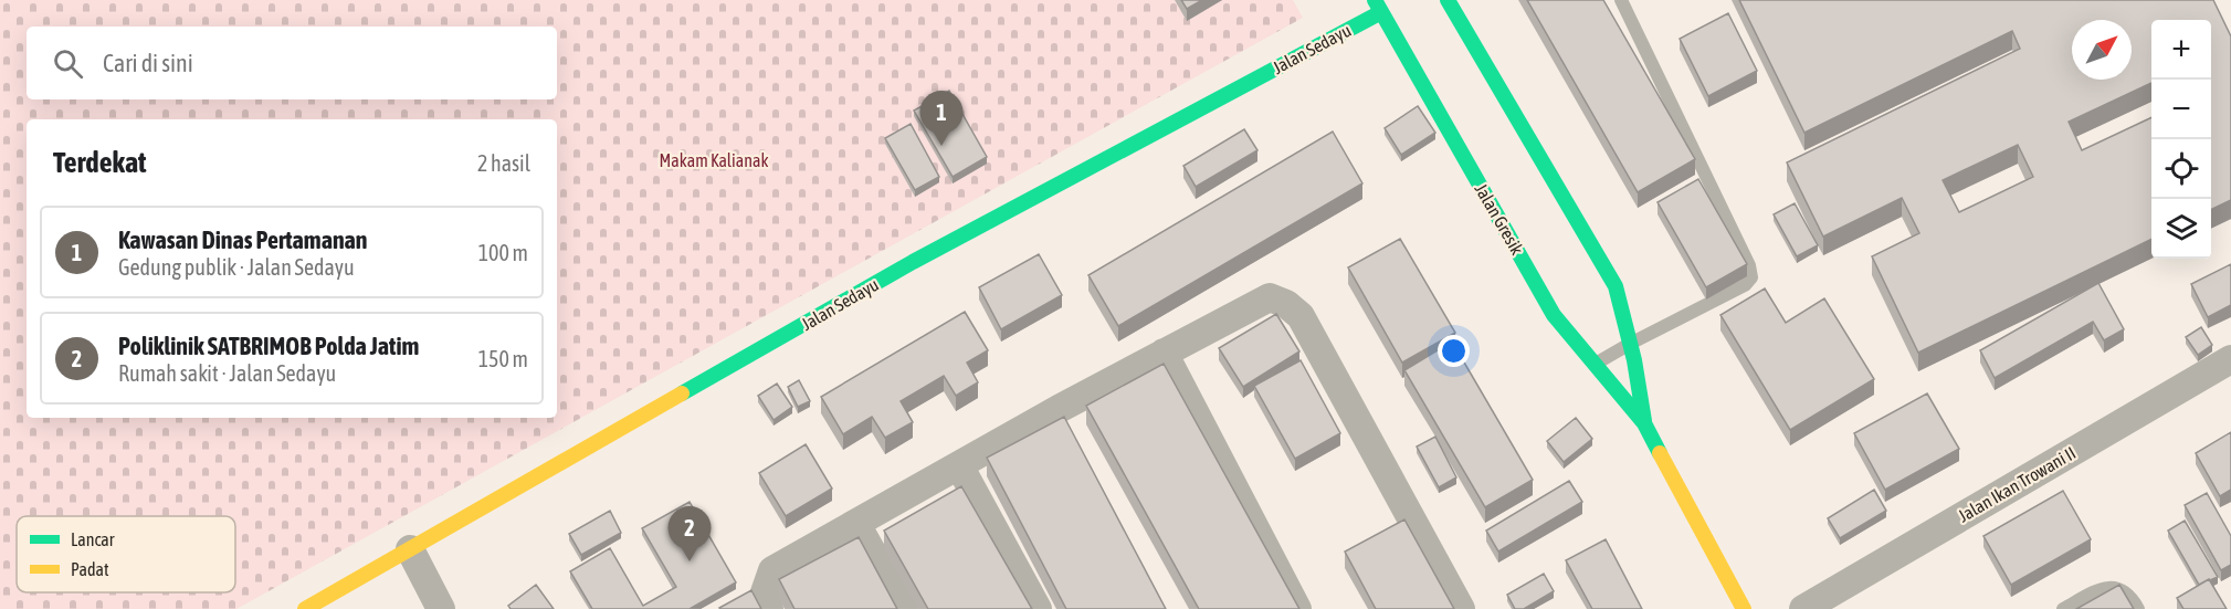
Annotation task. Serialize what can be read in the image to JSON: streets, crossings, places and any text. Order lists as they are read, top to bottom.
{
  "streets": {
    "main road": ["Jalan Sedayu", "Jalan Gresik"],
    "street": ["Jalan Ikan Trowani II"]
  },
  "crossings": [
    ["Jalan Sedayu", "Jalan Gresik"]
  ],
  "parks": ["Makam Kalianak"],
  "legend": ["Lancar", "Padat"],
  "north": "top right",
  "page": {
    "map_buttons": ["+", "−"],
    "search": "Cari di sini",
    "pins": ["1", "2"],
    "heading": ["Terdekat", "2 hasil"],
    "list": [
      {
        "mark": "1",
        "name": "Kawasan Dinas Pertamanan",
        "note": "Gedung publik · Jalan Sedayu",
        "value": "100 m"
      },
      {
        "mark": "2",
        "name": "Poliklinik SATBRIMOB Polda Jatim",
        "note": "Rumah sakit · Jalan Sedayu",
        "value": "150 m"
      }
    ]
  }
}
